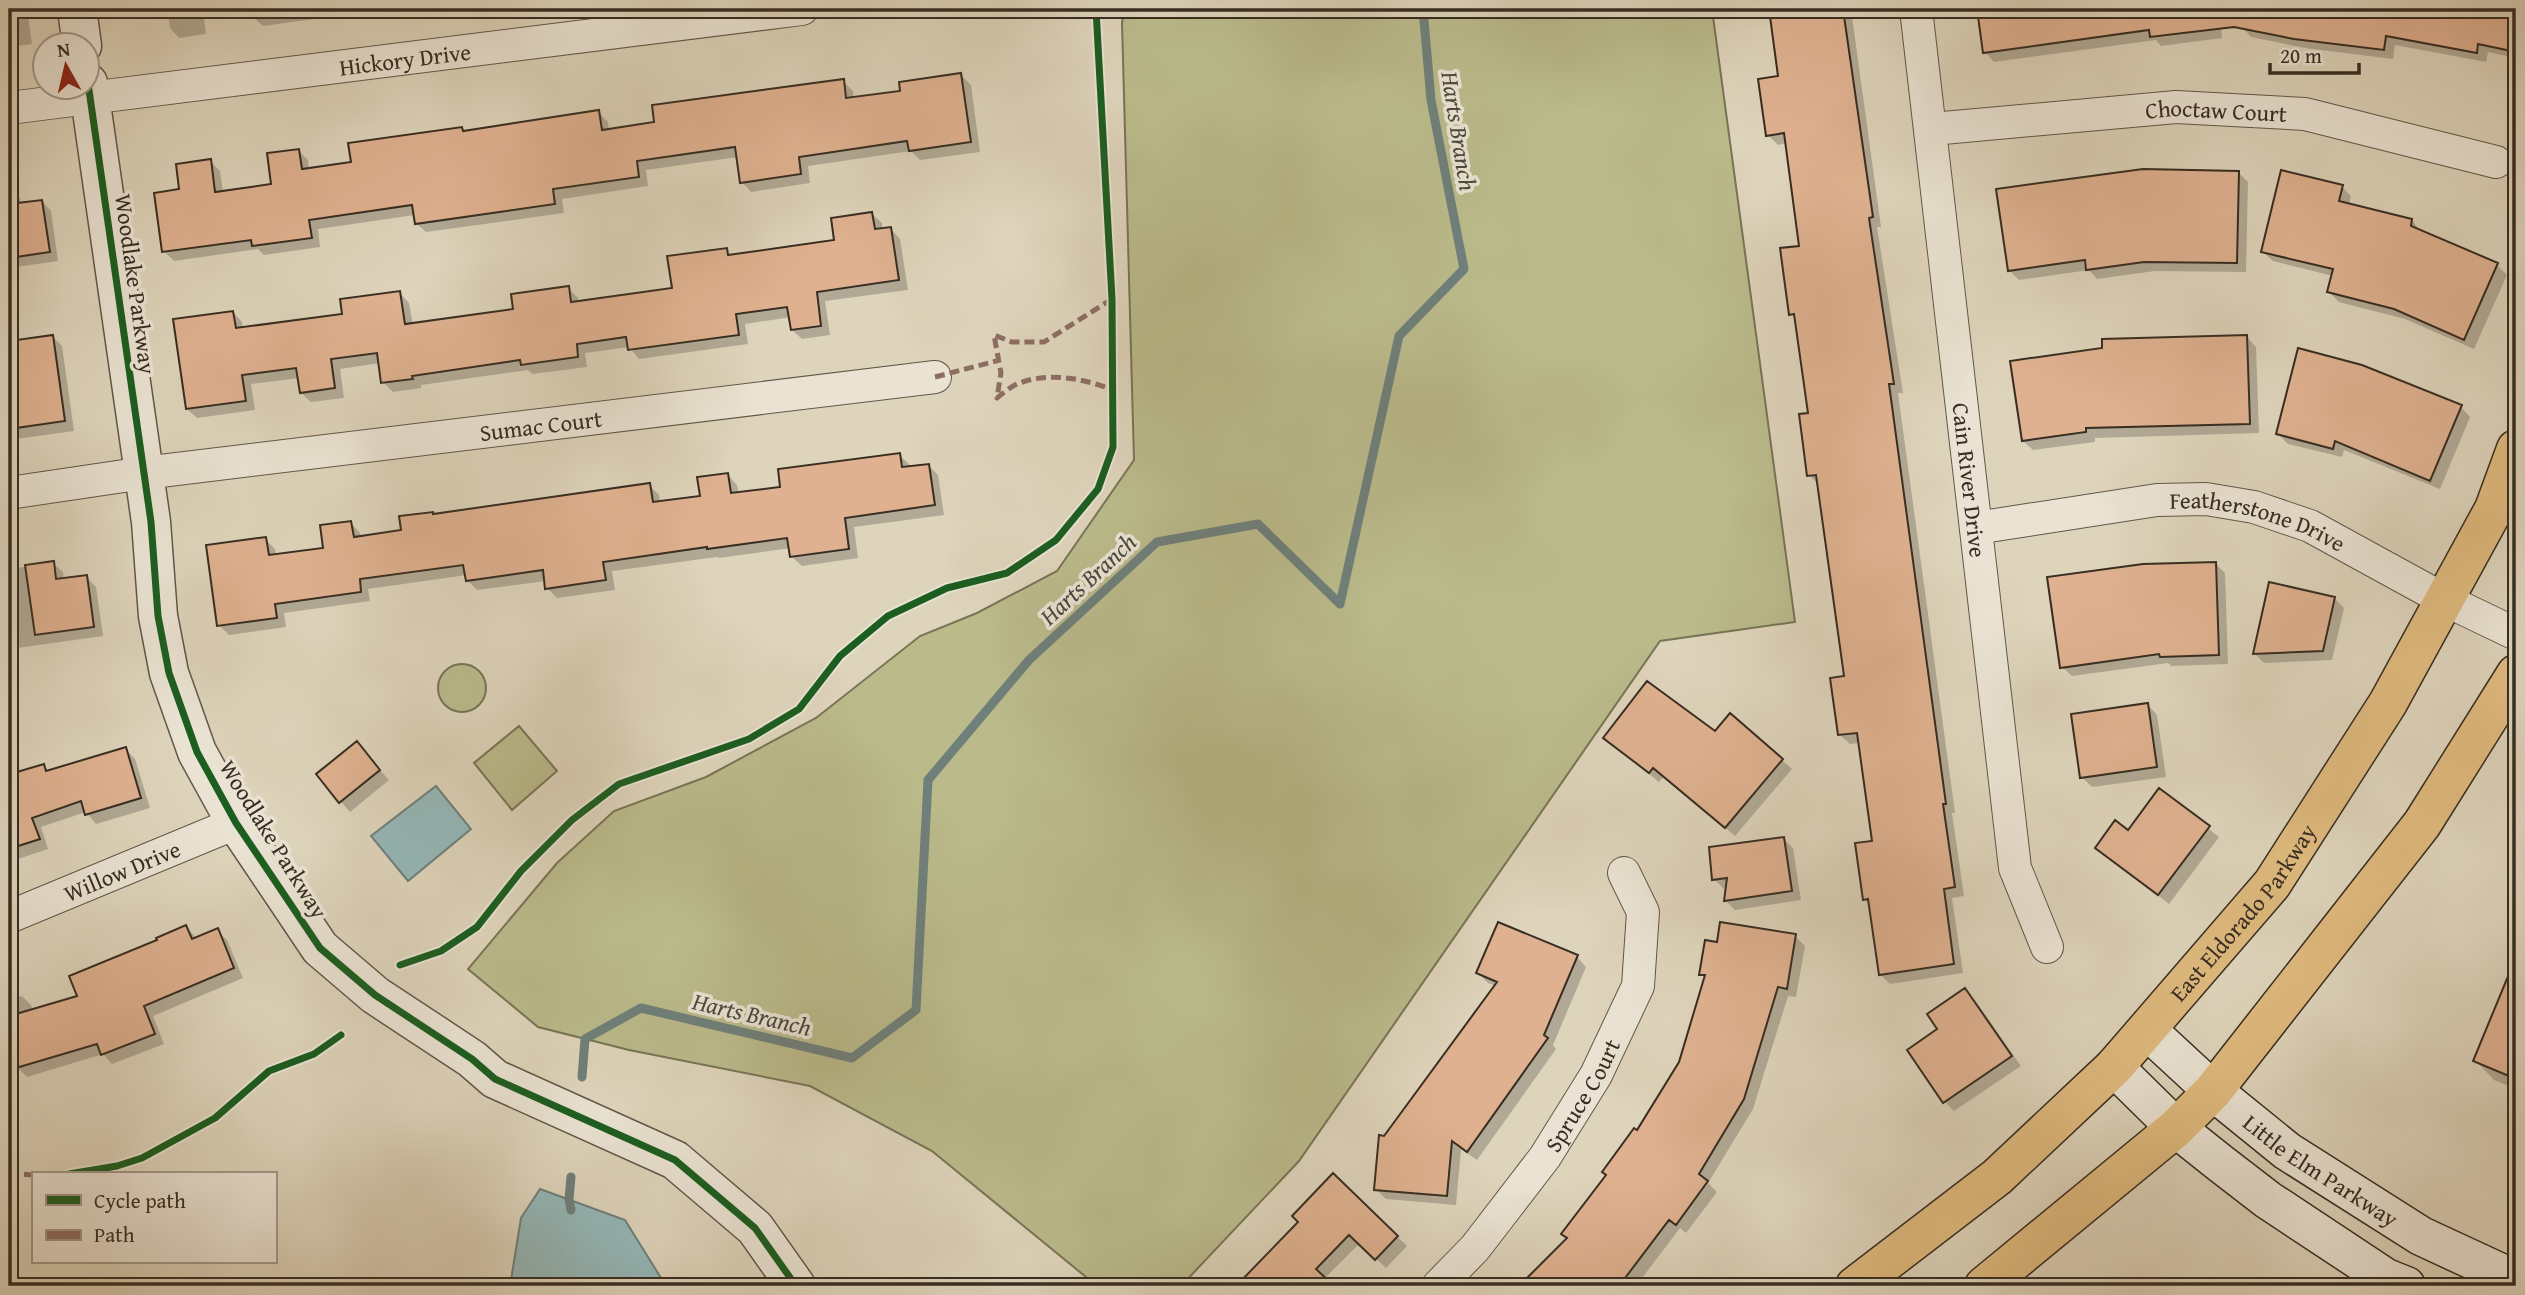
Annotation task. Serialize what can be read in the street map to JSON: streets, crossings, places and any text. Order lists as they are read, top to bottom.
{
  "streets": {
    "main road": ["East Eldorado Parkway"],
    "street": [
      "Hickory Drive",
      "Choctaw Court",
      "Woodlake Parkway",
      "Sumac Court",
      "Cain River Drive",
      "Featherstone Drive",
      "Willow Drive",
      "Spruce Court",
      "Little Elm Parkway"
    ]
  },
  "crossings": [
    ["Choctaw Court", "Cain River Drive"],
    ["Woodlake Parkway", "Sumac Court"],
    ["Woodlake Parkway", "Willow Drive"],
    ["Cain River Drive", "Featherstone Drive"],
    ["Featherstone Drive", "East Eldorado Parkway"],
    ["East Eldorado Parkway", "Little Elm Parkway"]
  ],
  "water": ["Harts Branch"],
  "legend": ["Cycle path", "Path"],
  "scale_bar": "20 m",
  "north": "top"
}
